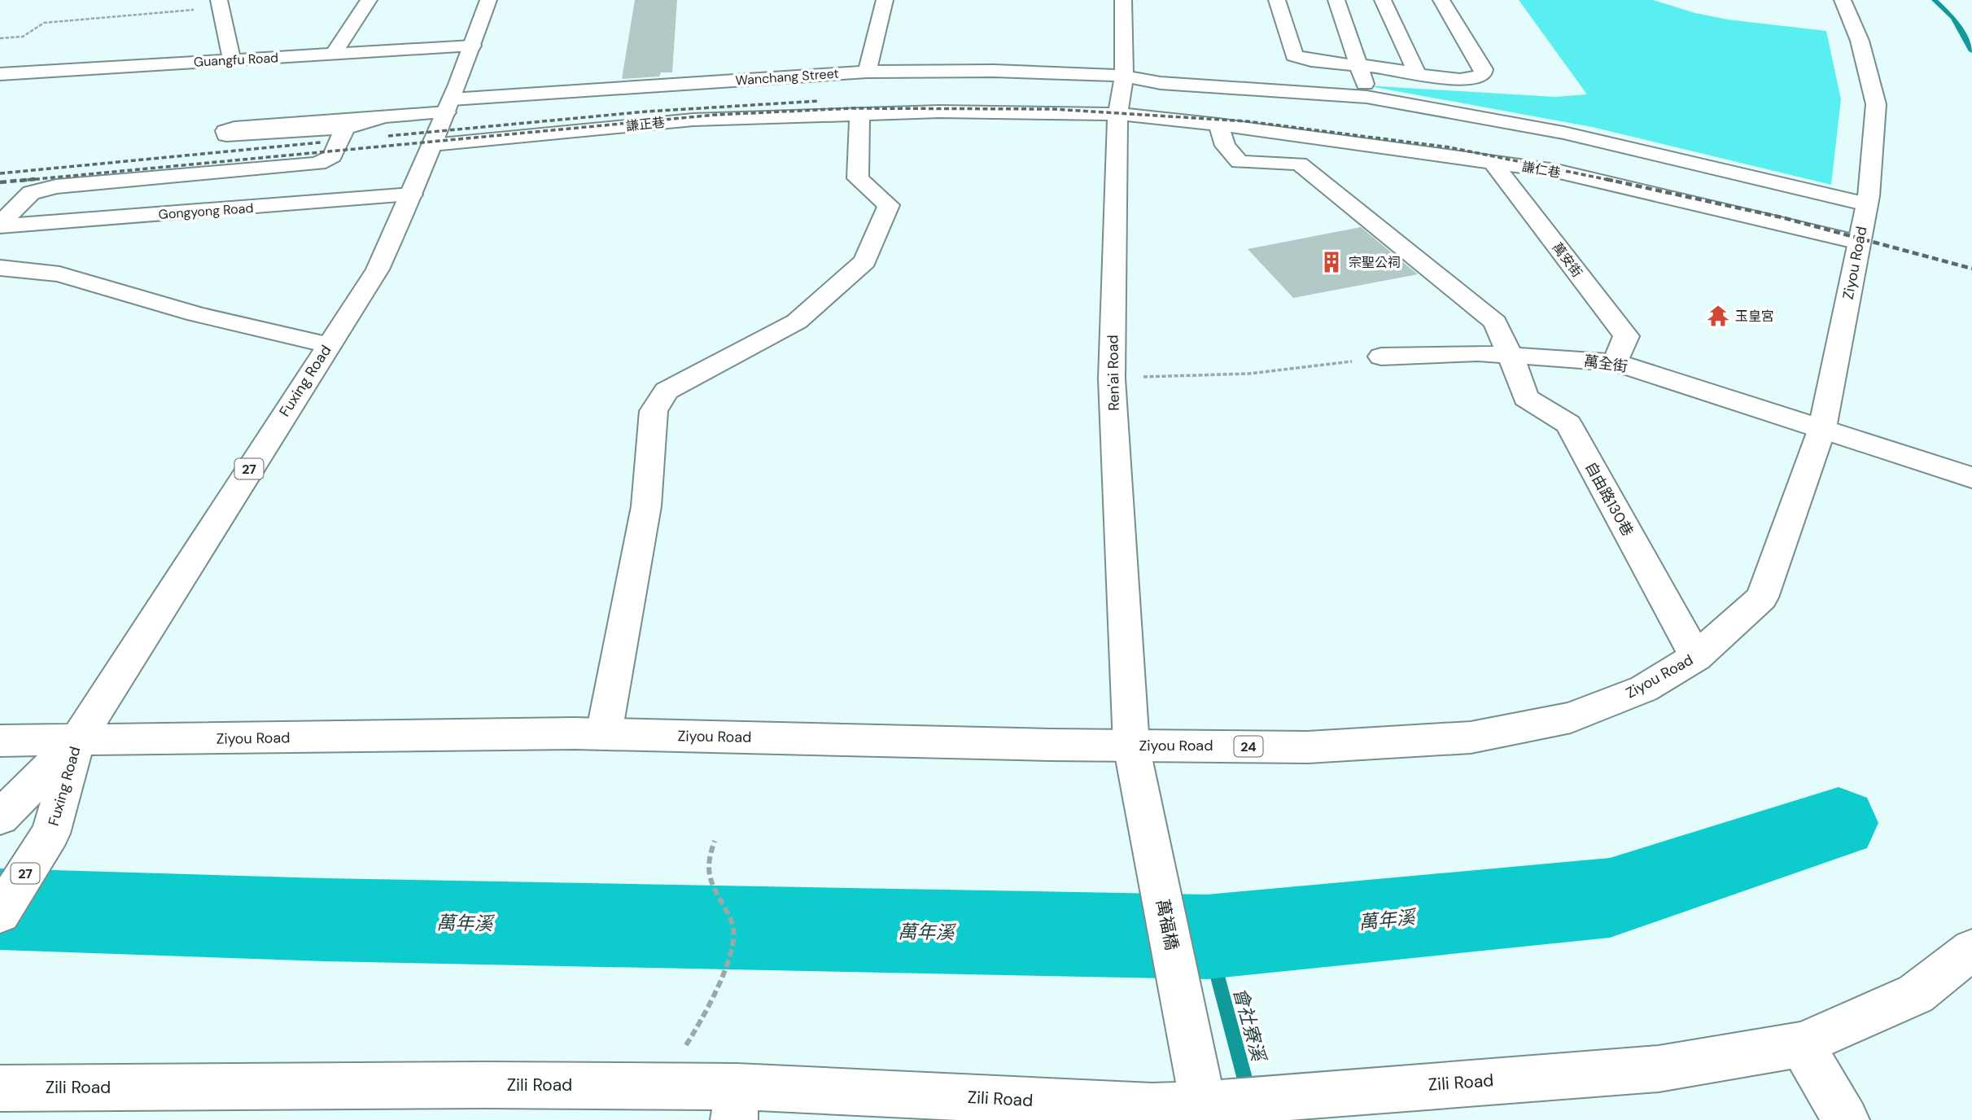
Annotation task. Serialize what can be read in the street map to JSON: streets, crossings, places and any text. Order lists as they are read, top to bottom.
{
  "streets": {
    "street": [
      "Guangfu Road",
      "Wanchang Street",
      "謙正巷",
      "謙仁巷",
      "Gongyong Road",
      "萬安街",
      "Ziyou Road",
      "萬全街",
      "Ren'ai Road",
      "Fuxing Road",
      "27",
      "自由路130巷",
      "24",
      "萬福橋",
      "Zili Road"
    ]
  },
  "crossings": [
    ["Guangfu Road", "Fuxing Road"],
    ["Wanchang Street", "Ziyou Road"],
    ["Wanchang Street", "Ren'ai Road"],
    ["Wanchang Street", "Fuxing Road"],
    ["謙正巷", "謙仁巷"],
    ["謙正巷", "Ren'ai Road"],
    ["謙正巷", "Fuxing Road"],
    ["謙仁巷", "萬安街"],
    ["謙仁巷", "Ziyou Road"],
    ["謙仁巷", "Ren'ai Road"],
    ["Gongyong Road", "Fuxing Road"],
    ["萬安街", "萬全街"],
    ["Ziyou Road", "萬全街"],
    ["Ziyou Road", "Ren'ai Road"],
    ["Ziyou Road", "Fuxing Road"],
    ["Ziyou Road", "自由路130巷"],
    ["Ziyou Road", "萬福橋"],
    ["萬全街", "自由路130巷"],
    ["Ren'ai Road", "萬福橋"],
    ["萬福橋", "Zili Road"]
  ],
  "water": ["萬年溪", "會社寮溪"],
  "places": {
    "building": ["宗聖公祠"],
    "temple": ["玉皇宮"]
  }
}
